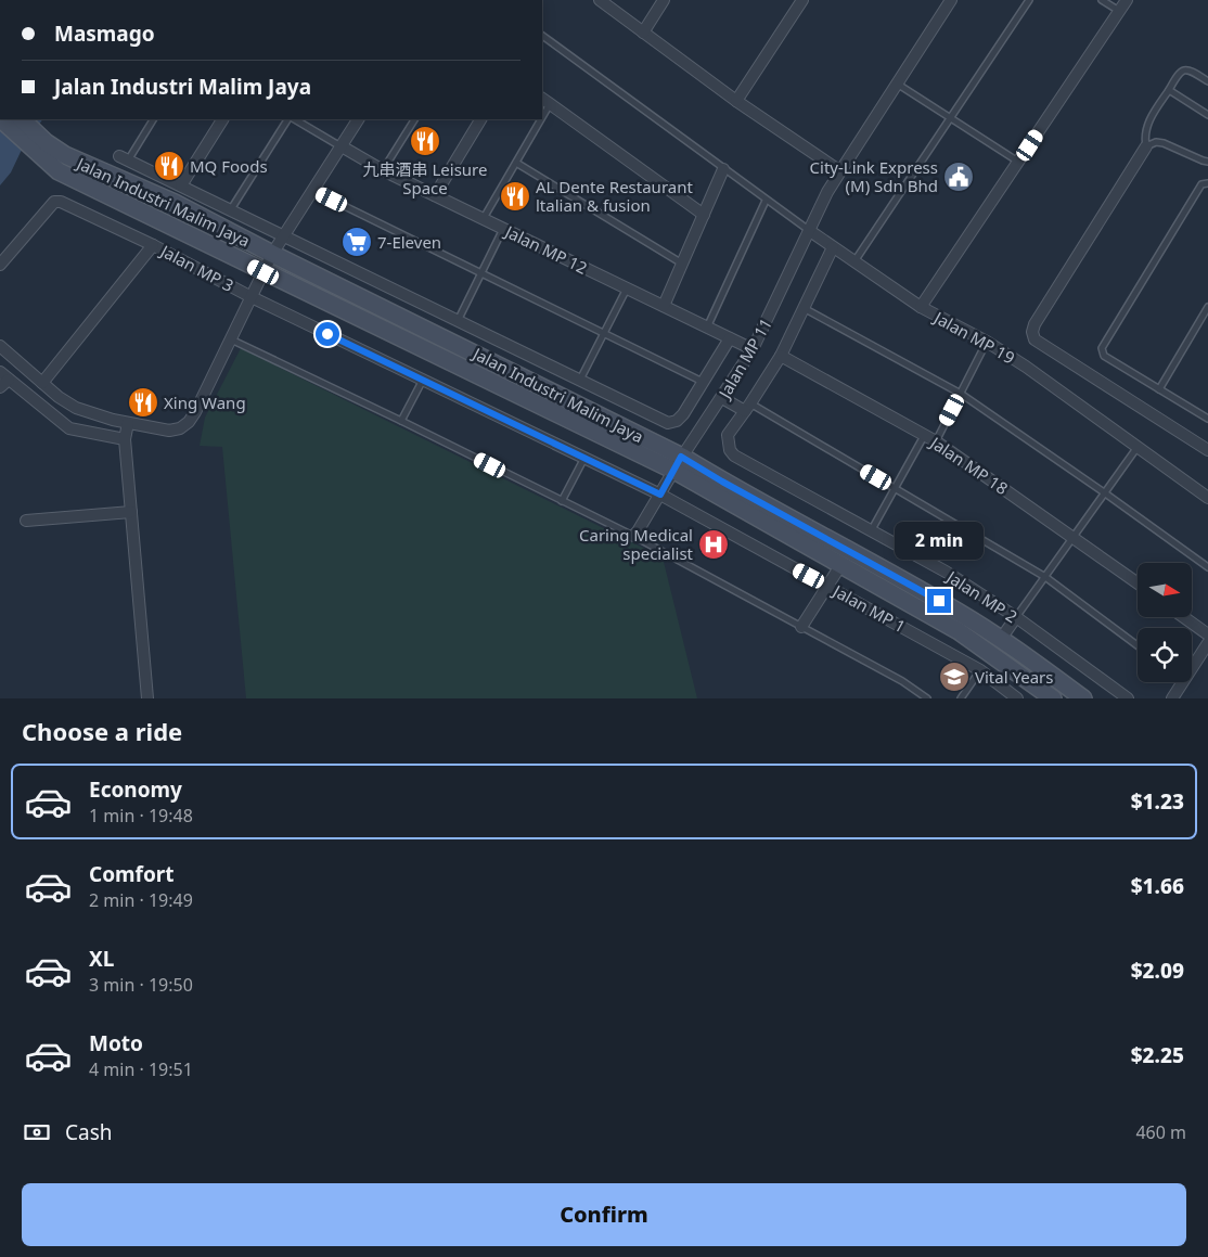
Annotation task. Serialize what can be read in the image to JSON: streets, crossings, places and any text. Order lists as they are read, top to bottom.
{
  "streets": {
    "main road": ["Jalan Industri Malim Jaya"],
    "street": [
      "Jalan MP 12",
      "Jalan MP 3",
      "Jalan MP 19",
      "Jalan MP 11",
      "Jalan MP 18",
      "Jalan MP 2",
      "Jalan MP 1"
    ]
  },
  "crossings": [
    ["Jalan Industri Malim Jaya", "Jalan MP 11"],
    ["Jalan MP 12", "Jalan MP 11"],
    ["Jalan MP 3", "Jalan MP 11"],
    ["Jalan MP 3", "Jalan MP 1"],
    ["Jalan MP 19", "Jalan MP 11"],
    ["Jalan MP 11", "Jalan MP 1"]
  ],
  "places": {
    "restaurant": [
      "九串酒串 Leisure Space",
      "MQ Foods",
      "AL Dente Restaurant ltalian & fusion",
      "Xing Wang"
    ],
    "public building": ["City-Link Express (M) Sdn Bhd"],
    "supermarket": ["7-Eleven"],
    "hospital": ["Caring Medical specialist"],
    "school or university": ["Vital Years"]
  },
  "north": "right",
  "page": {
    "banner": ["Masmago", "Jalan Industri Malim Jaya"],
    "bubble": "2 min",
    "heading": "Choose a ride",
    "list": [
      {
        "name": "Economy",
        "note": "1 min · 19:48",
        "value": "$1.23"
      },
      {
        "name": "Comfort",
        "note": "2 min · 19:49",
        "value": "$1.66"
      },
      {
        "name": "XL",
        "note": "3 min · 19:50",
        "value": "$2.09"
      },
      {
        "name": "Moto",
        "note": "4 min · 19:51",
        "value": "$2.25"
      }
    ],
    "pay": ["Cash", "460 m"],
    "buttons": "Confirm"
  }
}
